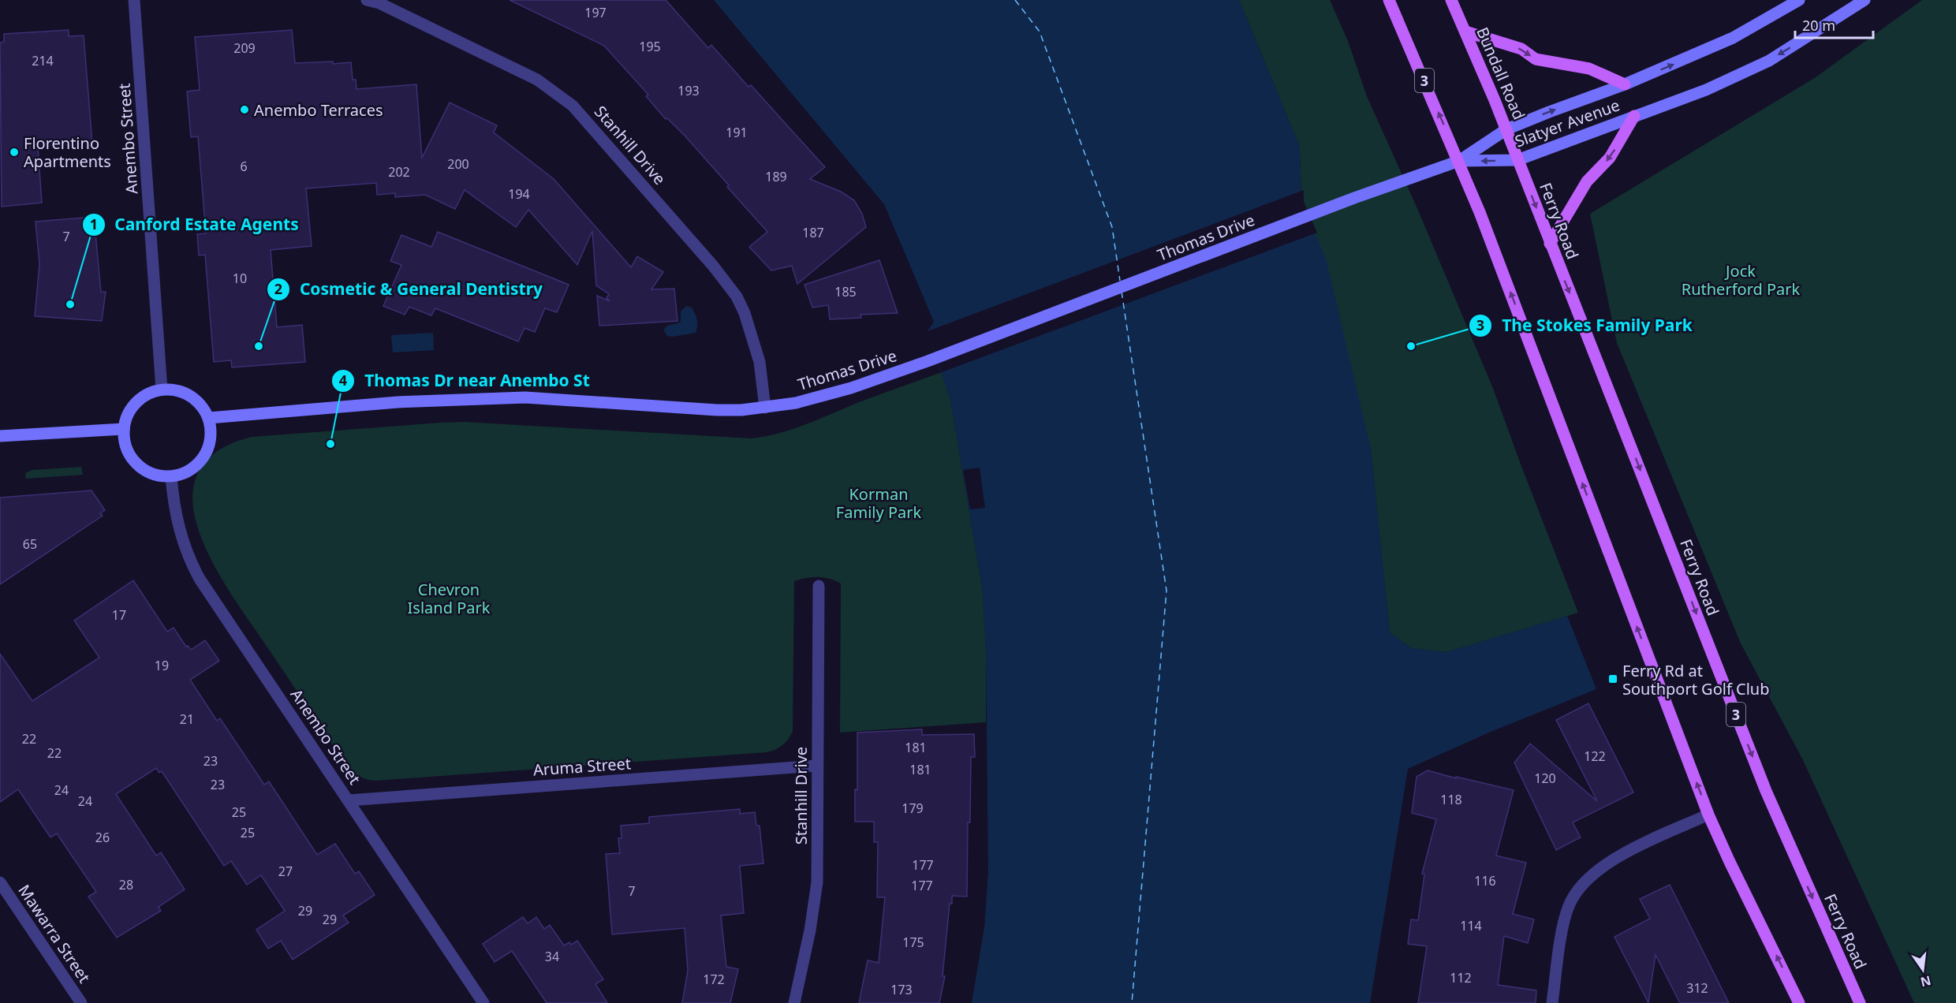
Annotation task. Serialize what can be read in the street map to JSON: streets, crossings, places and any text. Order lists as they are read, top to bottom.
{
  "streets": {
    "main road": [
      "Bundall Road",
      "3",
      "Slatyer Avenue",
      "Ferry Road",
      "Thomas Drive"
    ],
    "street": [
      "Anembo Street",
      "Stanhill Drive",
      "Aruma Street",
      "Mawarra Street"
    ]
  },
  "crossings": [
    ["Bundall Road", "Slatyer Avenue"],
    ["Bundall Road", "Ferry Road"],
    ["3", "Slatyer Avenue"],
    ["3", "Thomas Drive"],
    ["Slatyer Avenue", "Ferry Road"],
    ["Slatyer Avenue", "Thomas Drive"],
    ["Anembo Street", "Thomas Drive"],
    ["Anembo Street", "Aruma Street"],
    ["Stanhill Drive", "Thomas Drive"],
    ["Stanhill Drive", "Aruma Street"]
  ],
  "parks": ["Jock Rutherford Park", "Korman Family Park", "Chevron Island Park"],
  "places": {
    "other": [
      "Anembo Terraces",
      "Florentino Apartments",
      "Canford Estate Agents",
      "Cosmetic & General Dentistry",
      "The Stokes Family Park",
      "Thomas Dr near Anembo St"
    ],
    "transit": ["Ferry Rd at Southport Golf Club"]
  },
  "house_numbers": [
    "197",
    "195",
    "209",
    "214",
    "193",
    "191",
    "200",
    "6",
    "202",
    "189",
    "194",
    "187",
    "7",
    "10",
    "185",
    "65",
    "17",
    "19",
    "21",
    "22",
    "181",
    "22",
    "122",
    "23",
    "181",
    "120",
    "23",
    "24",
    "118",
    "24",
    "179",
    "25",
    "25",
    "26",
    "177",
    "27",
    "116",
    "28",
    "177",
    "7",
    "29",
    "29",
    "114",
    "175",
    "34",
    "112",
    "172",
    "312",
    "173"
  ],
  "scale_bar": "20 m",
  "north": "bottom"
}
